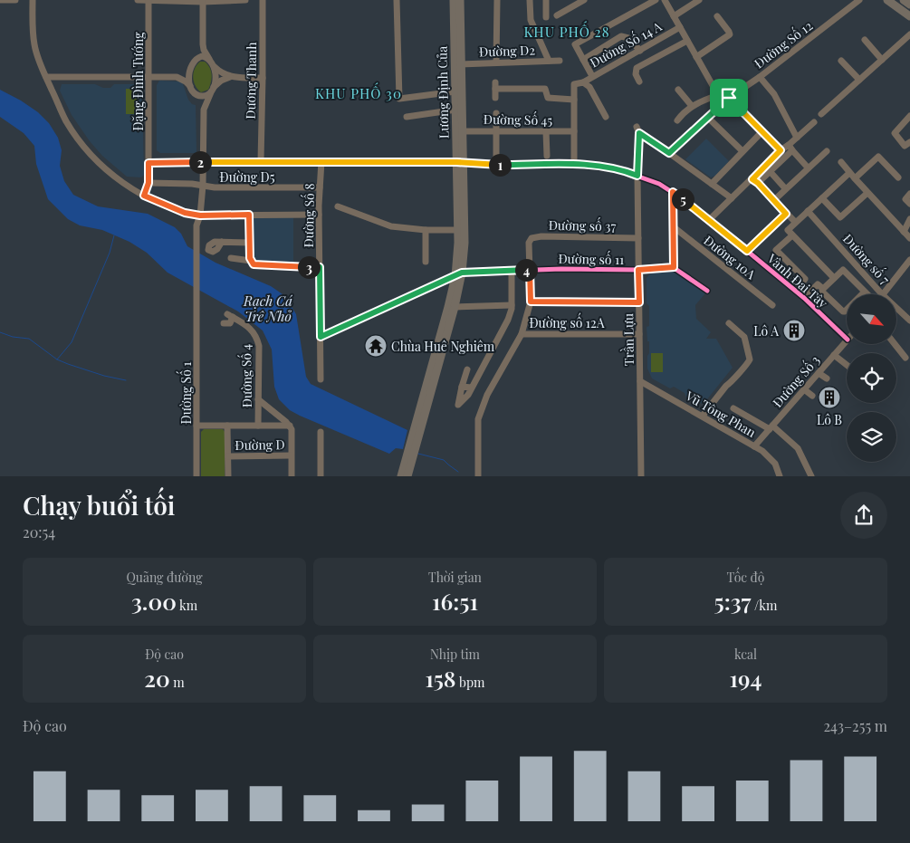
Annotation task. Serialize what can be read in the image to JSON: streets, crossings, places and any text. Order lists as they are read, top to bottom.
{
  "streets": {
    "main road": ["Lương Định Của"],
    "street": [
      "Đường Số 14 A",
      "Đường Số 12",
      "Đường D2",
      "Dương Thanh",
      "Đặng Đình Tướng",
      "Đường Số 45",
      "Đường D5",
      "Đường Số 8",
      "Đường số 37",
      "Đường 10A",
      "Đường số 11",
      "Đường số 7",
      "Vành Đai Tây",
      "Đường số 12A",
      "Trần Lựu",
      "Đường Số 4",
      "Đường Số 3",
      "Đường Số 1",
      "Vũ Tông Phan",
      "Đường D"
    ]
  },
  "crossings": [
    ["Đường Số 12", "Trần Lựu"],
    ["Đường D2", "Lương Định Của"],
    ["Dương Thanh", "Vành Đai Tây"],
    ["Đặng Đình Tướng", "Đường D5"],
    ["Đặng Đình Tướng", "Vành Đai Tây"],
    ["Lương Định Của", "Đường Số 45"],
    ["Lương Định Của", "Đường số 11"],
    ["Lương Định Của", "Vành Đai Tây"],
    ["Đường D5", "Đường Số 8"],
    ["Đường D5", "Đường Số 1"],
    ["Đường Số 8", "Vành Đai Tây"],
    ["Đường số 37", "Đường số 11"],
    ["Đường số 37", "Đường số 12A"],
    ["Đường số 37", "Trần Lựu"],
    ["Đường số 11", "Trần Lựu"],
    ["Vành Đai Tây", "Trần Lựu"],
    ["Vành Đai Tây", "Đường Số 1"],
    ["Đường số 12A", "Trần Lựu"],
    ["Trần Lựu", "Vũ Tông Phan"],
    ["Đường Số 3", "Vũ Tông Phan"]
  ],
  "districts": ["KHU PHỐ 28", "KHU PHỐ 30"],
  "water": ["Rạch Cá Trê Nhỏ"],
  "places": {
    "building": ["Lô A", "Lô B"],
    "temple": ["Chùa Huê Nghiêm"]
  },
  "north": "bottom right",
  "page": {
    "pins": [
      "2",
      "1",
      "5",
      "3",
      "4"
    ],
    "heading": ["Chạy buổi tối", "20:54"],
    "stats": [
      ["Quãng đường", "3.00 km"],
      ["Thời gian", "16:51"],
      ["Tốc độ", "5:37 /km"],
      ["Độ cao", "20 m"],
      ["Nhịp tim", "158 bpm"],
      ["kcal", "194"]
    ],
    "chart": ["Độ cao", "243–255 m"]
  }
}
